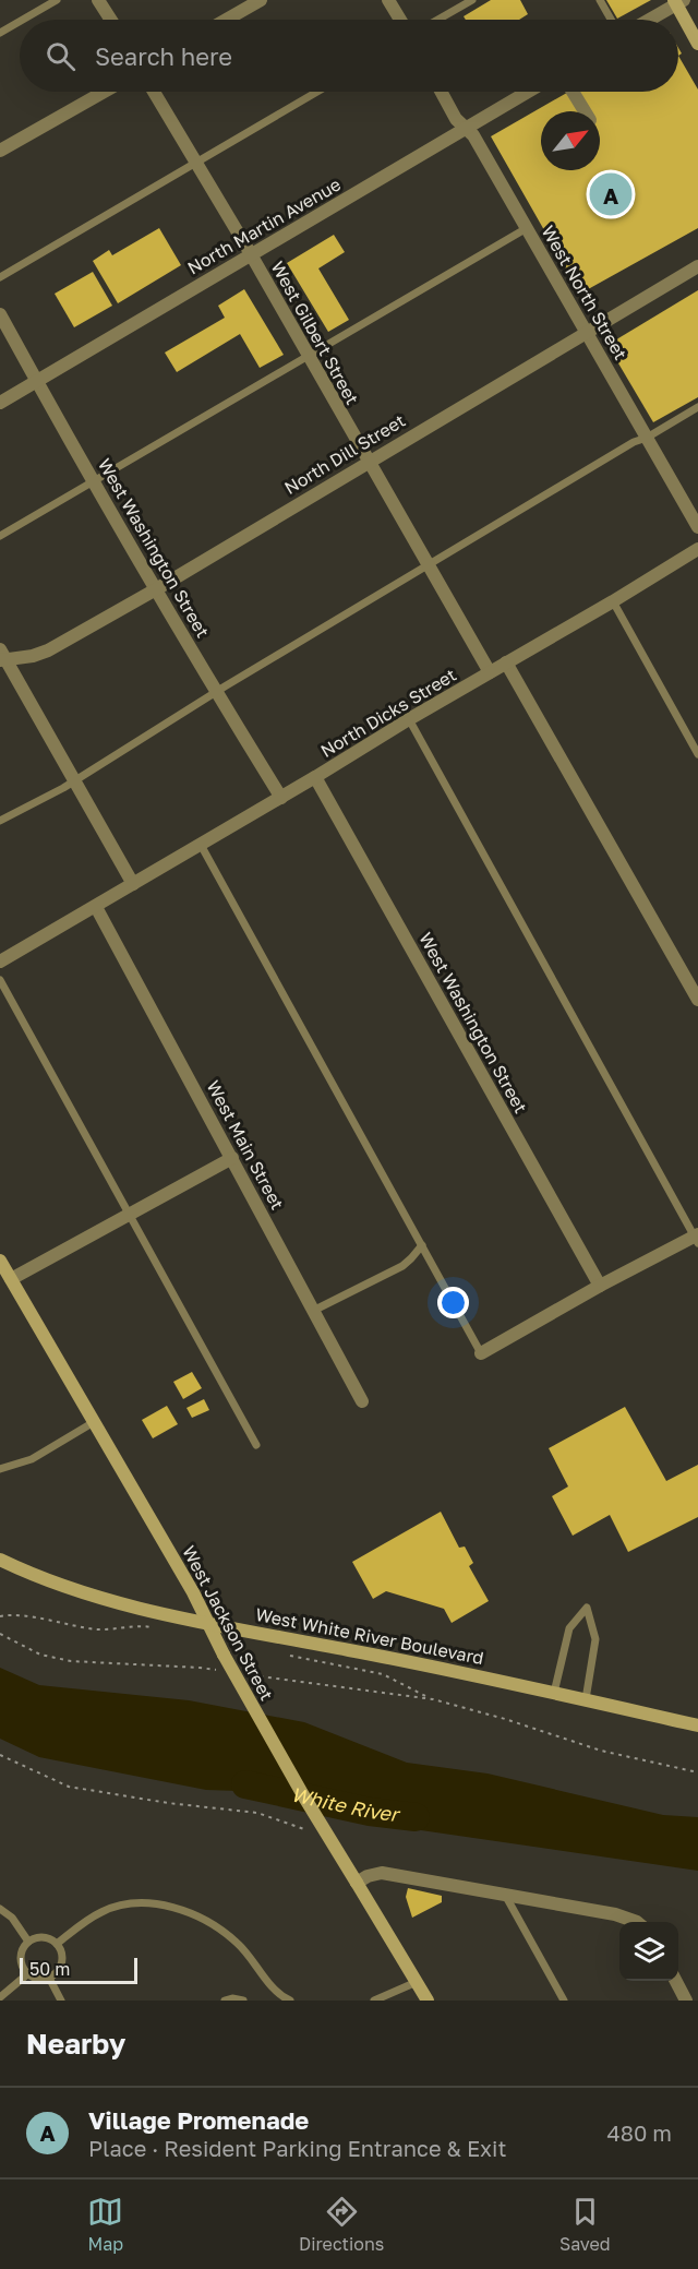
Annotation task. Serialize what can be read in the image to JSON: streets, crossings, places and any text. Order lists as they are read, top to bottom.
{
  "streets": {
    "main road": ["West Jackson Street", "West White River Boulevard"],
    "street": [
      "North Martin Avenue",
      "West North Street",
      "West Gilbert Street",
      "North Dill Street",
      "West Washington Street",
      "North Dicks Street",
      "West Main Street"
    ]
  },
  "crossings": [
    ["North Martin Avenue", "West North Street"],
    ["North Martin Avenue", "West Gilbert Street"],
    ["North Martin Avenue", "West Washington Street"],
    ["West North Street", "North Dill Street"],
    ["West Gilbert Street", "North Dill Street"],
    ["West Gilbert Street", "North Dicks Street"],
    ["North Dill Street", "West Washington Street"],
    ["West Washington Street", "North Dicks Street"],
    ["North Dicks Street", "West Main Street"],
    ["West Jackson Street", "West White River Boulevard"]
  ],
  "water": ["White River"],
  "scale_bar": "50 m",
  "north": "top right",
  "page": {
    "search": "Search here",
    "pins": "A",
    "scale": "50 m",
    "heading": "Nearby",
    "list": [
      {
        "mark": "A",
        "name": "Village Promenade",
        "note": "Place · Resident Parking Entrance & Exit",
        "value": "480 m"
      }
    ],
    "nav": ["Map", "Directions", "Saved"]
  }
}
